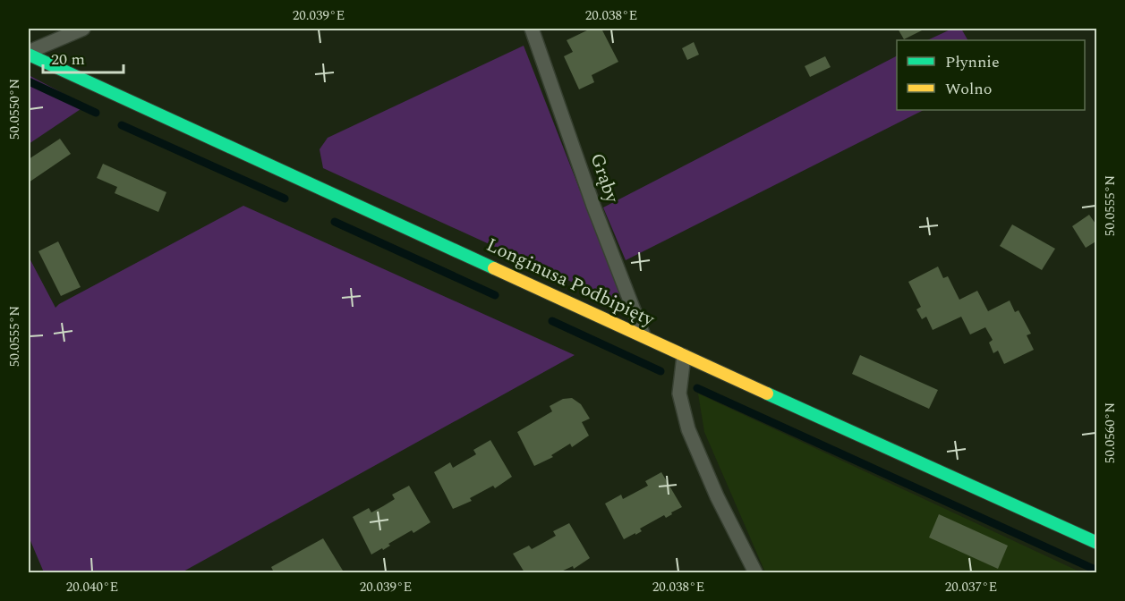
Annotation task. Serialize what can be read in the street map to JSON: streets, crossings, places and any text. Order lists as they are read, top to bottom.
{
  "streets": {
    "street": ["Longinusa Podbipięty"],
    "lane": ["Grąby"]
  },
  "crossings": [
    ["Grąby", "Longinusa Podbipięty"]
  ],
  "legend": ["Płynnie", "Wolno"],
  "scale_bar": "20 m",
  "coordinates": [
    "20.039°E",
    "20.038°E",
    "50.0550°N",
    "50.0555°N",
    "50.0560°N",
    "20.040°E",
    "20.037°E"
  ]
}
